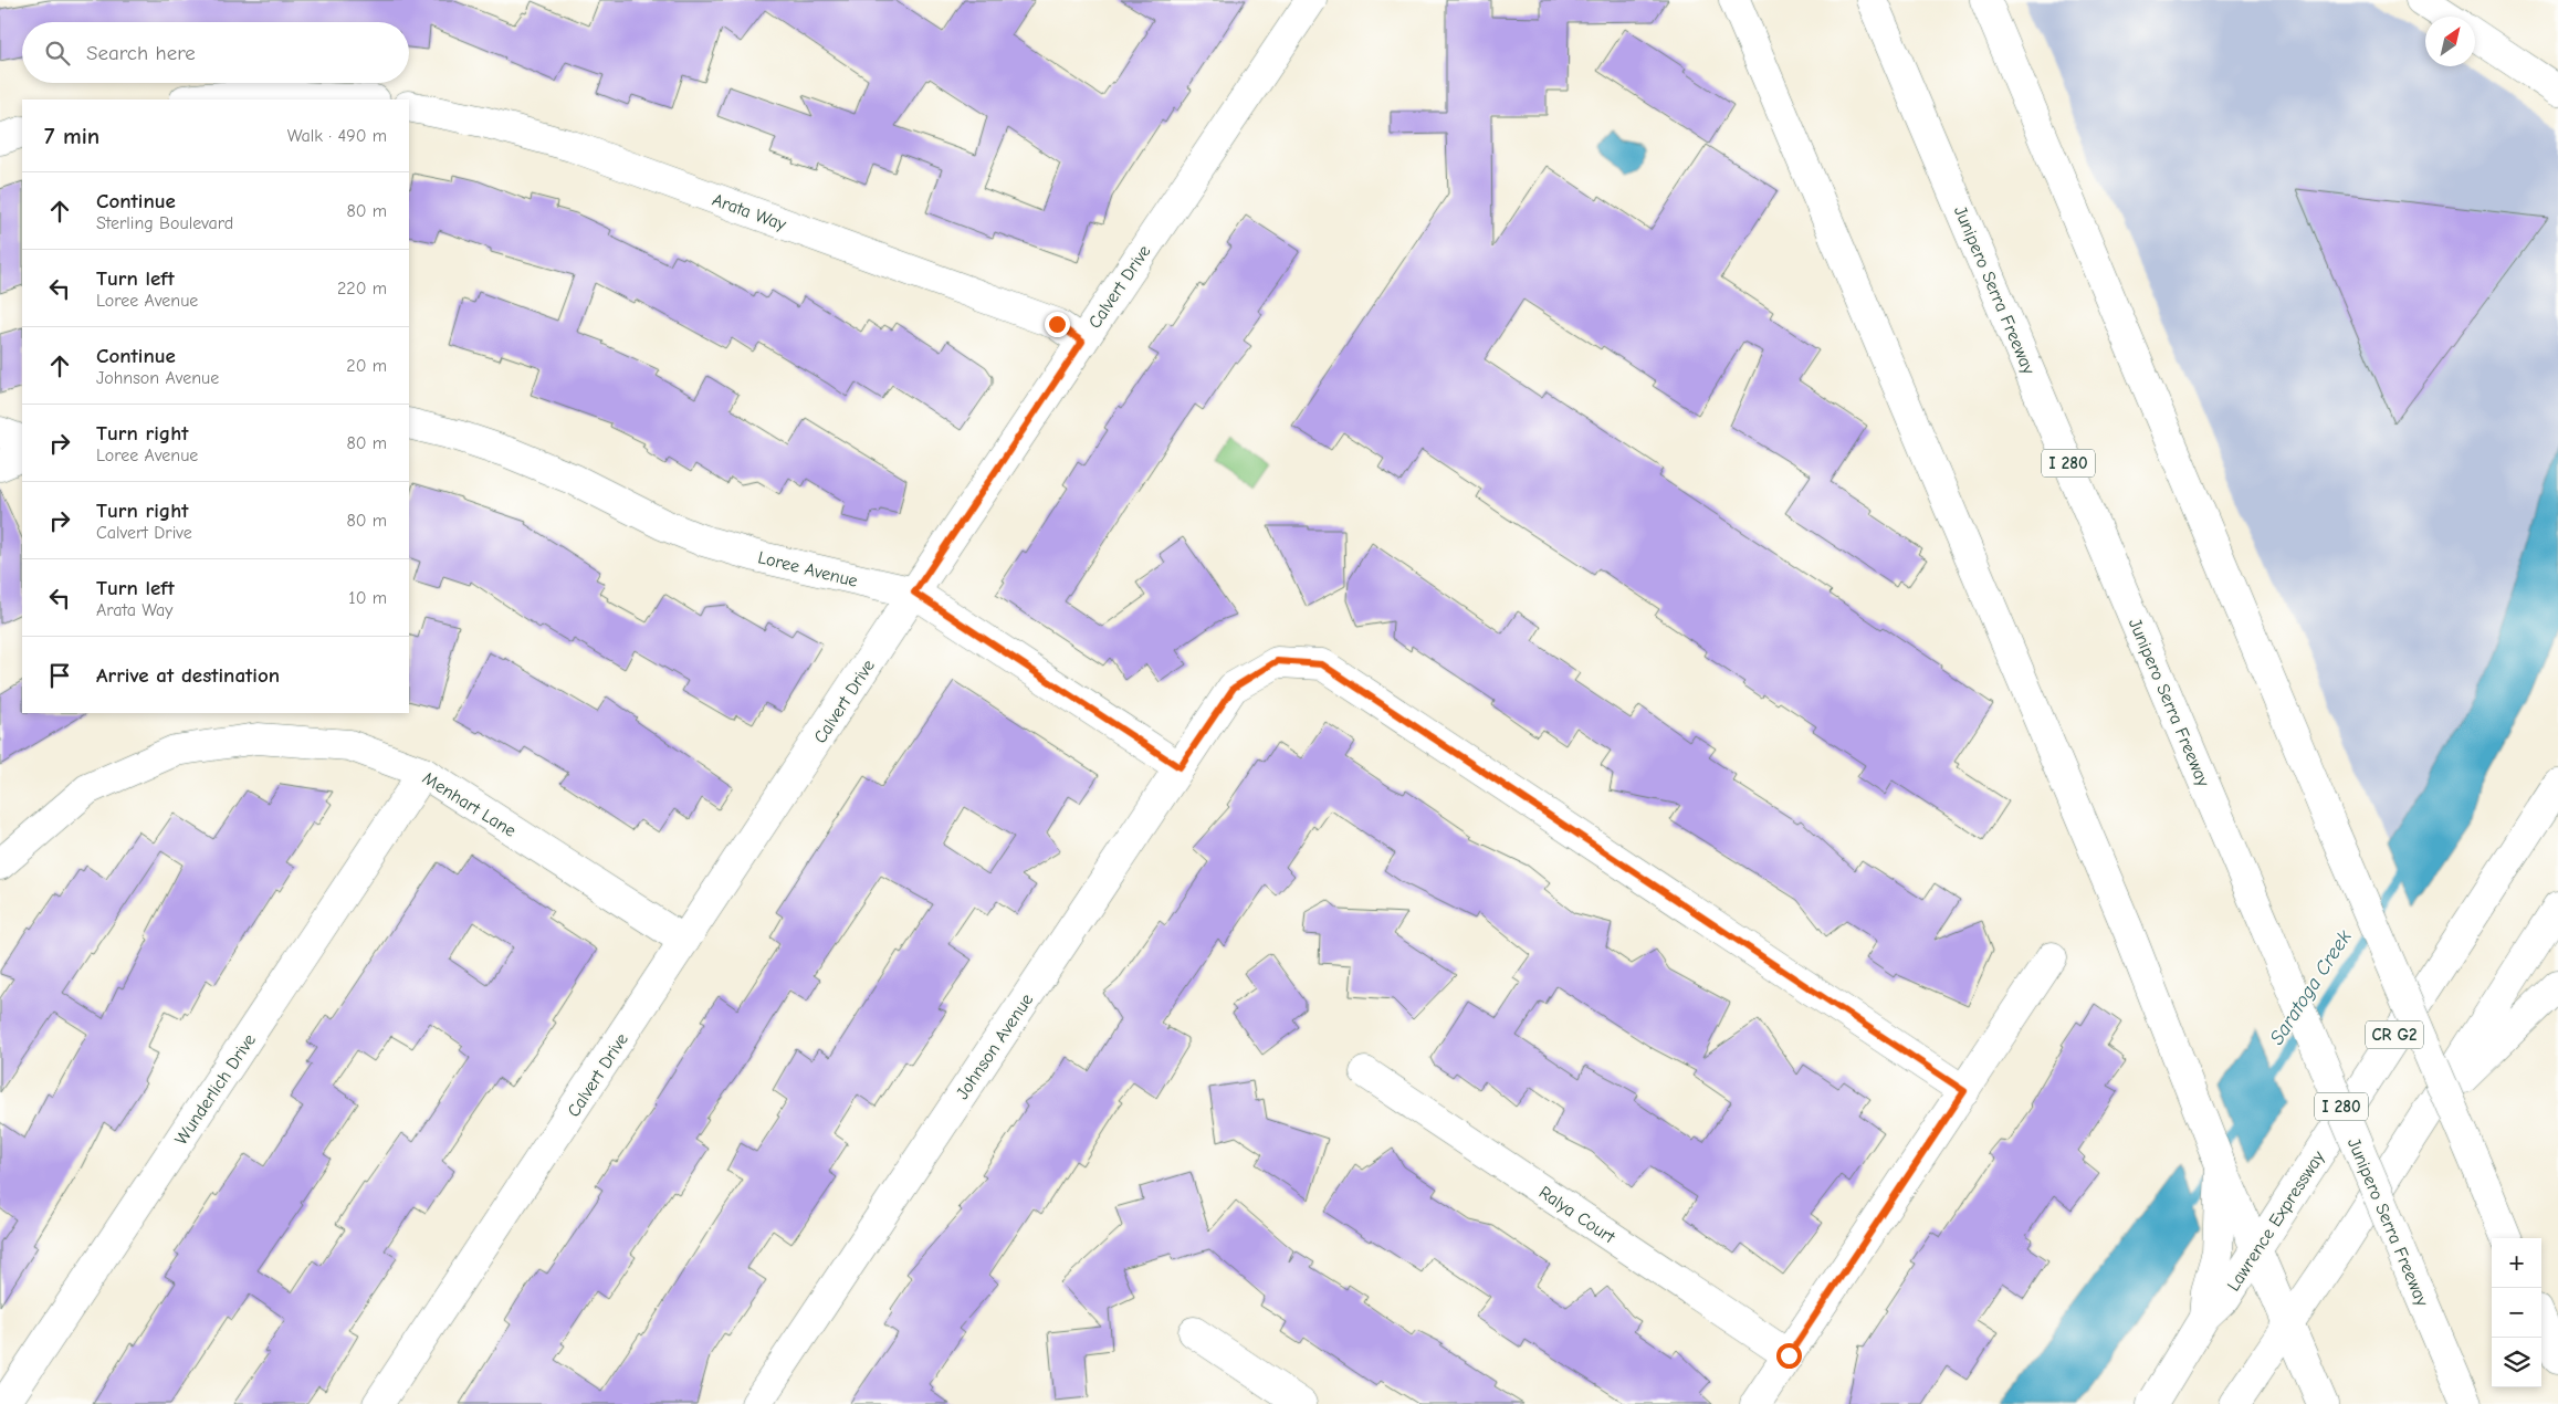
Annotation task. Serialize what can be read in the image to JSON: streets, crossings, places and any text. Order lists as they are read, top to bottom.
{
  "streets": {
    "main road": [
      "Arata Way",
      "Calvert Drive",
      "Junipero Serra Freeway",
      "I 280",
      "Loree Avenue",
      "Menhart Lane",
      "CR G2",
      "Johnson Avenue",
      "Wunderlich Drive",
      "Ralya Court",
      "Lawrence Expressway"
    ]
  },
  "crossings": [
    ["Arata Way", "Calvert Drive"],
    ["Calvert Drive", "Loree Avenue"],
    ["Calvert Drive", "Menhart Lane"],
    ["Loree Avenue", "Johnson Avenue"],
    ["Menhart Lane", "Wunderlich Drive"]
  ],
  "water": ["Saratoga Creek"],
  "north": "top right",
  "page": {
    "search": "Search here",
    "heading": ["7 min", "Walk · 490 m"],
    "list": [
      ["Continue", "Sterling Boulevard", "80 m"],
      ["Turn left", "Loree Avenue", "220 m"],
      ["Continue", "Johnson Avenue", "20 m"],
      ["Turn right", "Loree Avenue", "80 m"],
      ["Turn right", "Calvert Drive", "80 m"],
      ["Turn left", "Arata Way", "10 m"],
      "Arrive at destination"
    ],
    "map_buttons": ["+", "−"]
  }
}
